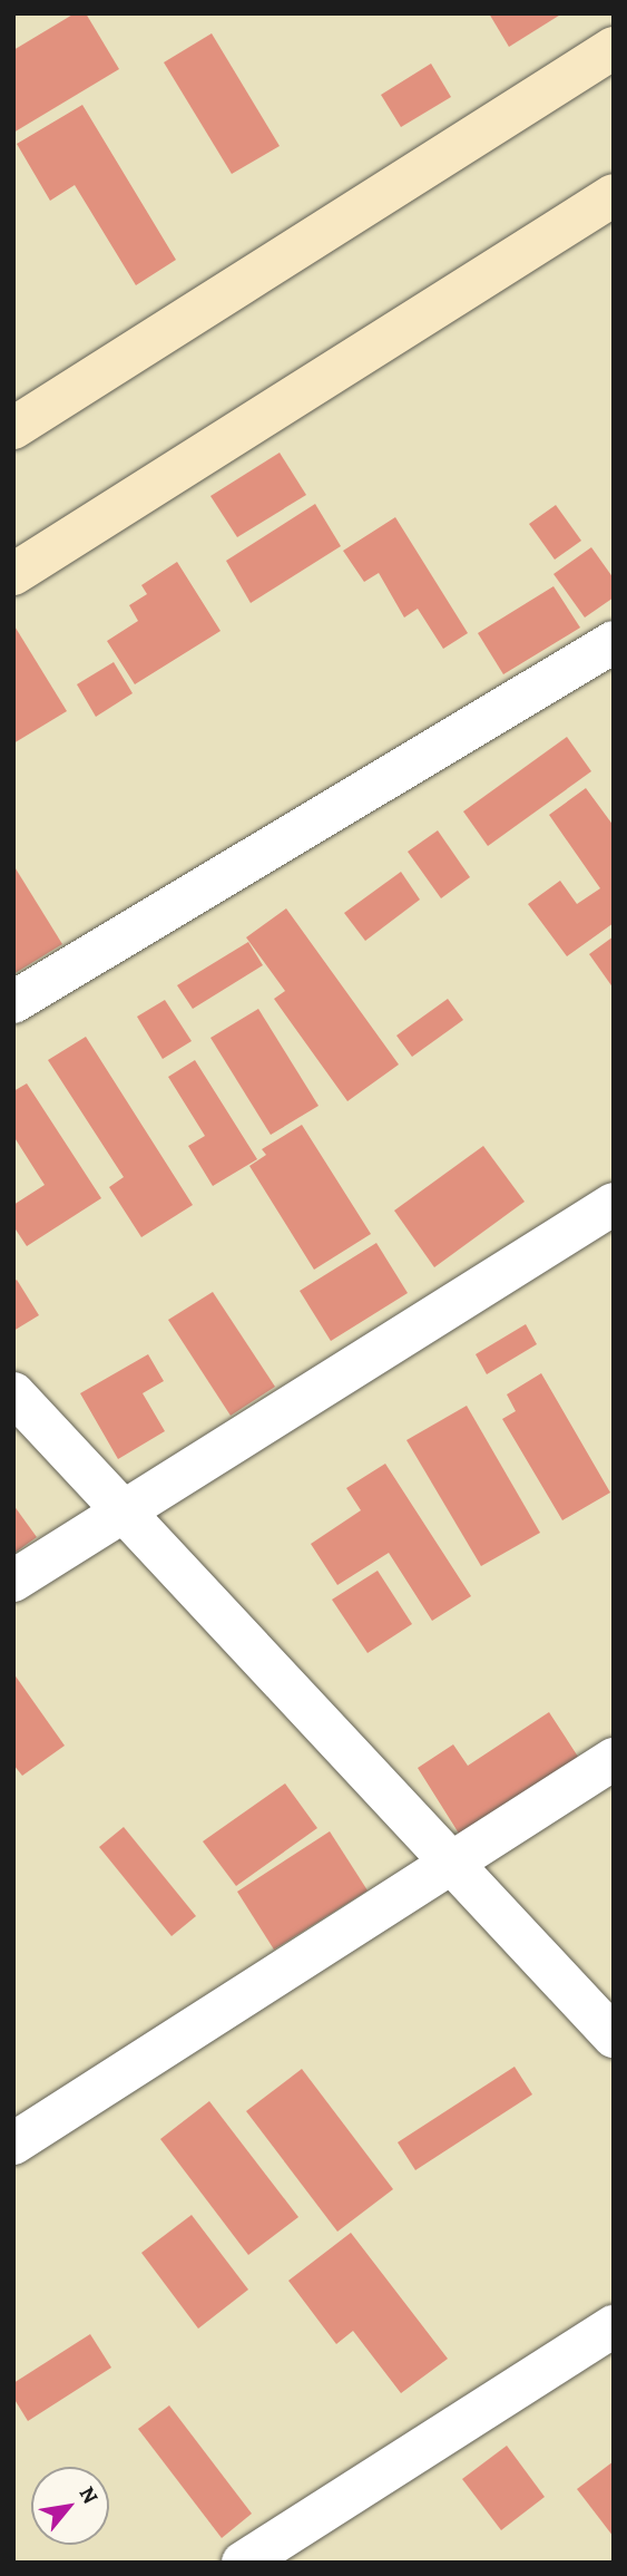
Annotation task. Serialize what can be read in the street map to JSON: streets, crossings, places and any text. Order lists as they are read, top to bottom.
{
  "north": "top right"
}
